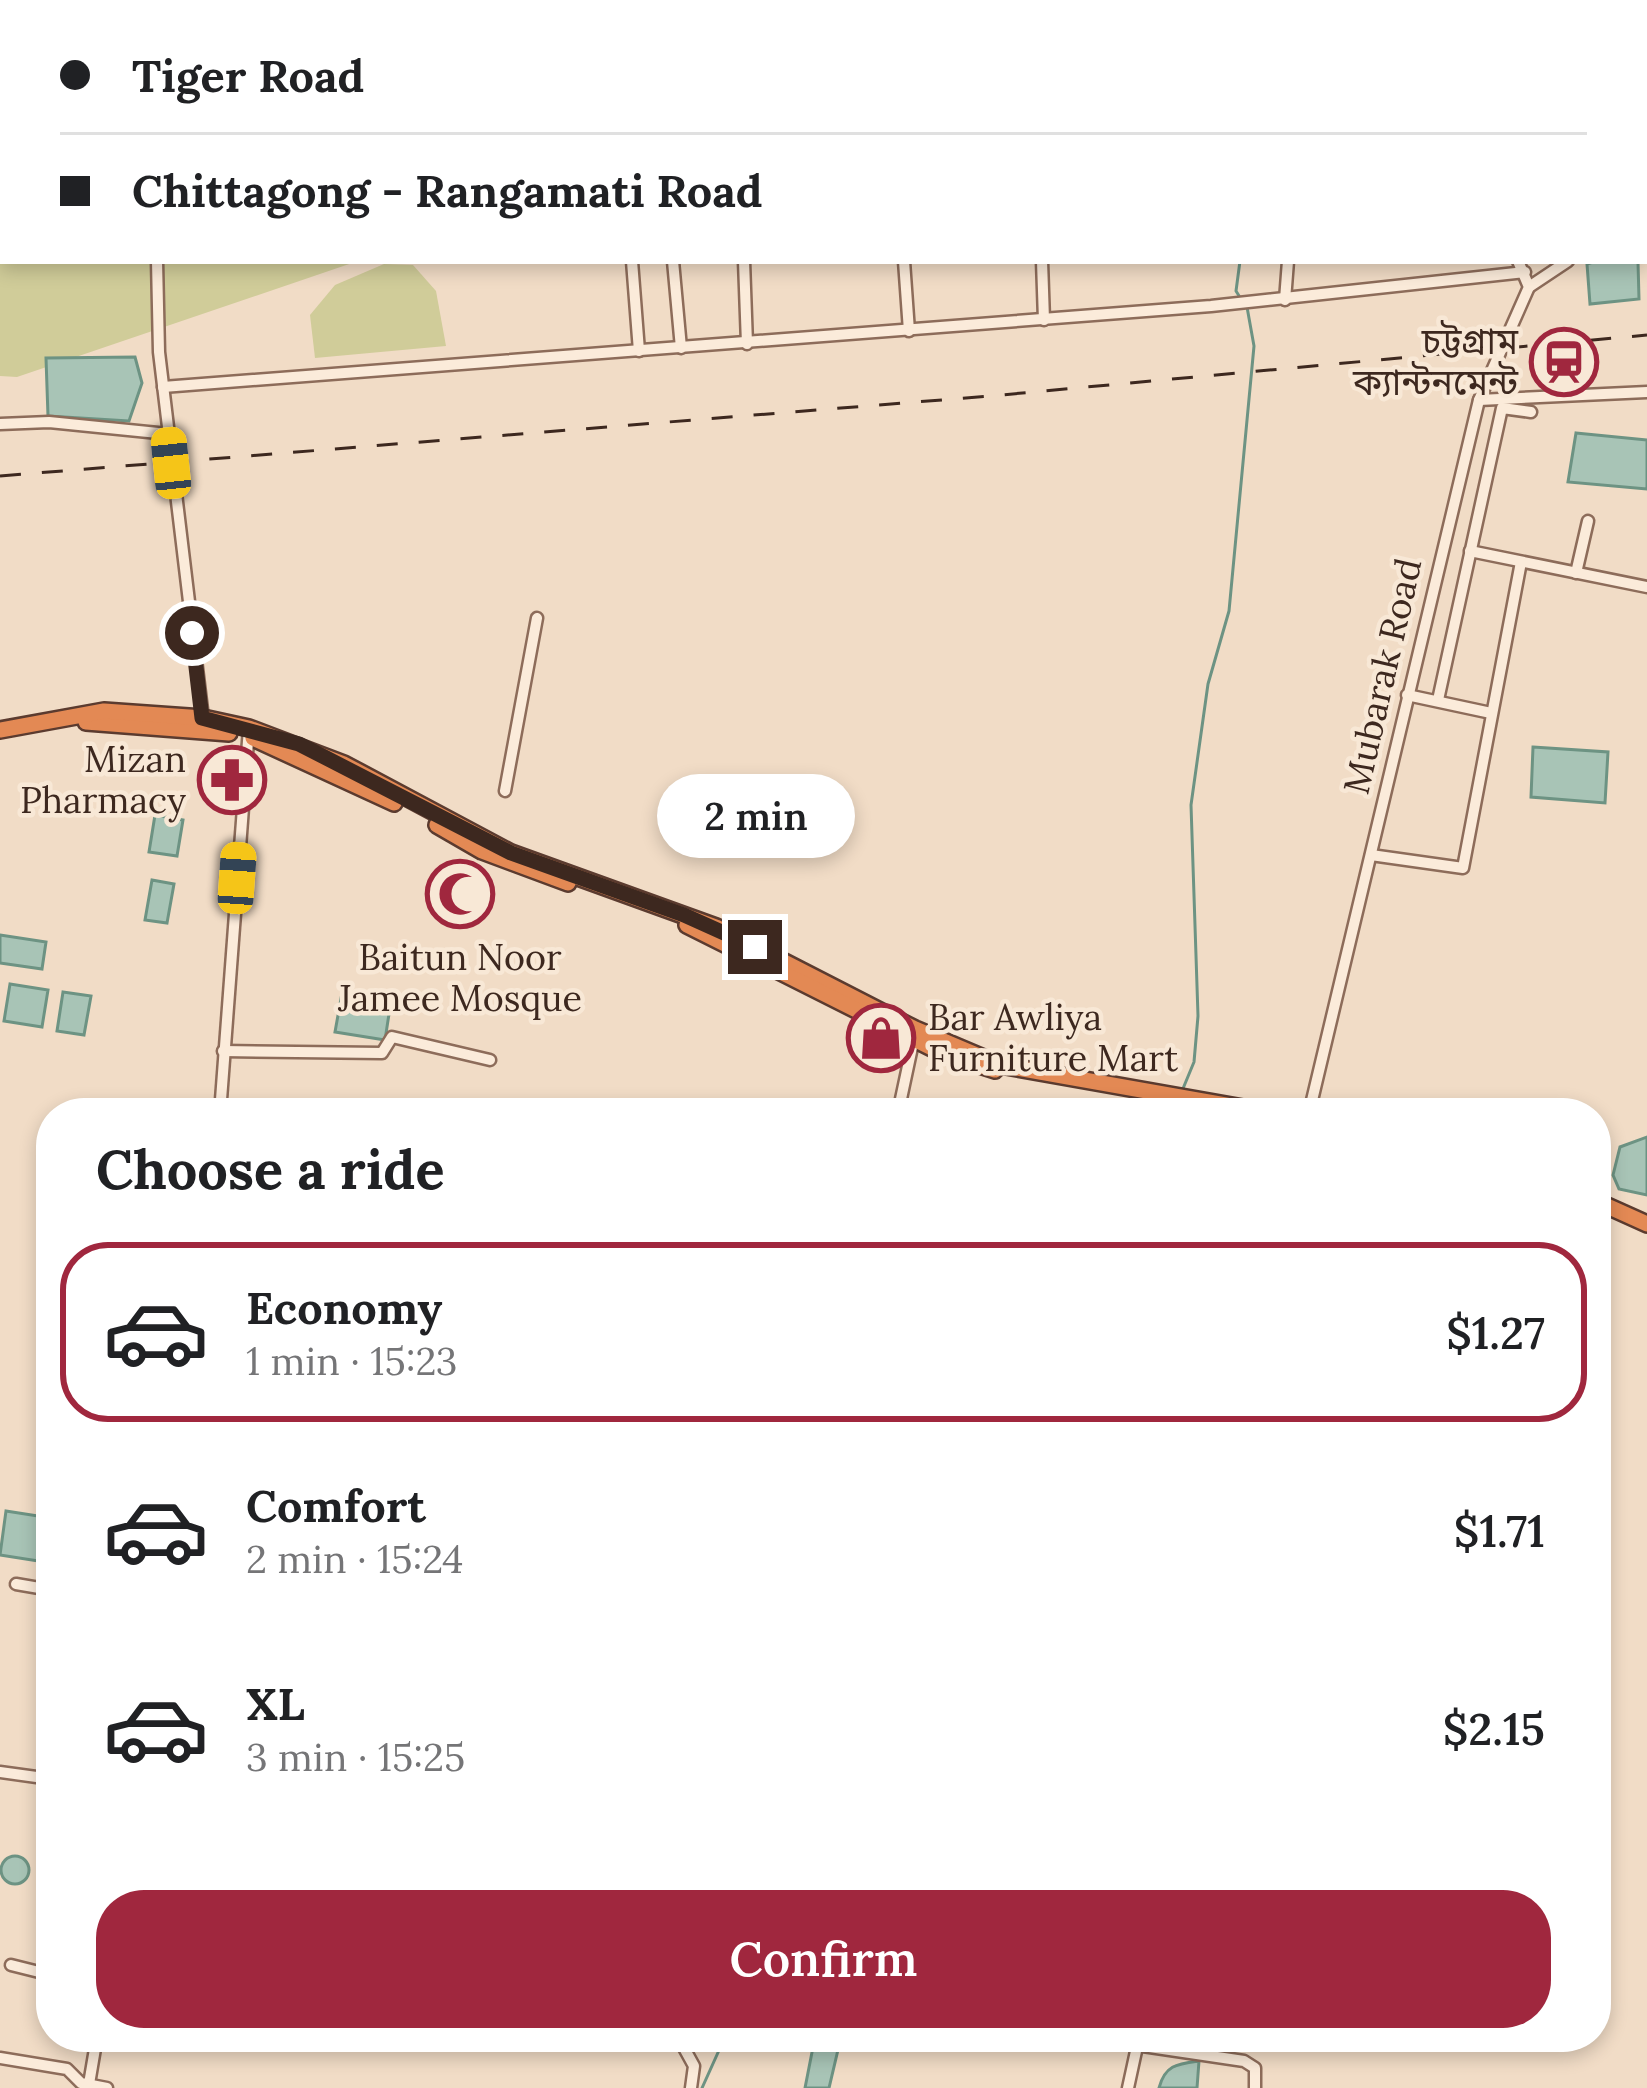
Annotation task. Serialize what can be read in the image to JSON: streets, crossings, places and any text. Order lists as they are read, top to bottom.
{
  "streets": {
    "street": ["Mubarak Road"]
  },
  "places": {
    "station": ["চট্টগ্রাম ক্যান্টনমেন্ট"],
    "pharmacy": ["Mizan Pharmacy"],
    "mosque": ["Baitun Noor Jamee Mosque"],
    "shop": ["Bar Awliya Furniture Mart"]
  },
  "page": {
    "banner": ["Tiger Road", "Chittagong - Rangamati Road"],
    "bubble": "2 min",
    "heading": "Choose a ride",
    "list": [
      {
        "name": "Economy",
        "note": "1 min · 15:23",
        "value": "$1.27"
      },
      {
        "name": "Comfort",
        "note": "2 min · 15:24",
        "value": "$1.71"
      },
      {
        "name": "XL",
        "note": "3 min · 15:25",
        "value": "$2.15"
      }
    ],
    "buttons": "Confirm"
  }
}
